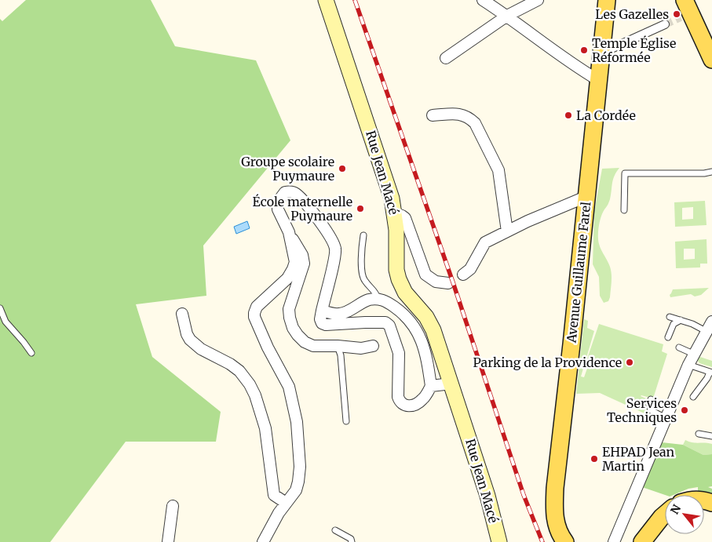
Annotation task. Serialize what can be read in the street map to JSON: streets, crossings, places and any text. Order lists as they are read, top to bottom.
{
  "streets": {
    "main road": ["Rue Jean Macé", "Avenue Guillaume Farel"]
  },
  "places": [
    "Les Gazelles",
    "Temple Église Réformée",
    "La Cordée",
    "Groupe scolaire Puymaure",
    "École maternelle Puymaure",
    "Parking de la Providence",
    "Services Techniques",
    "EHPAD Jean Martin"
  ],
  "north": "top left"
}
